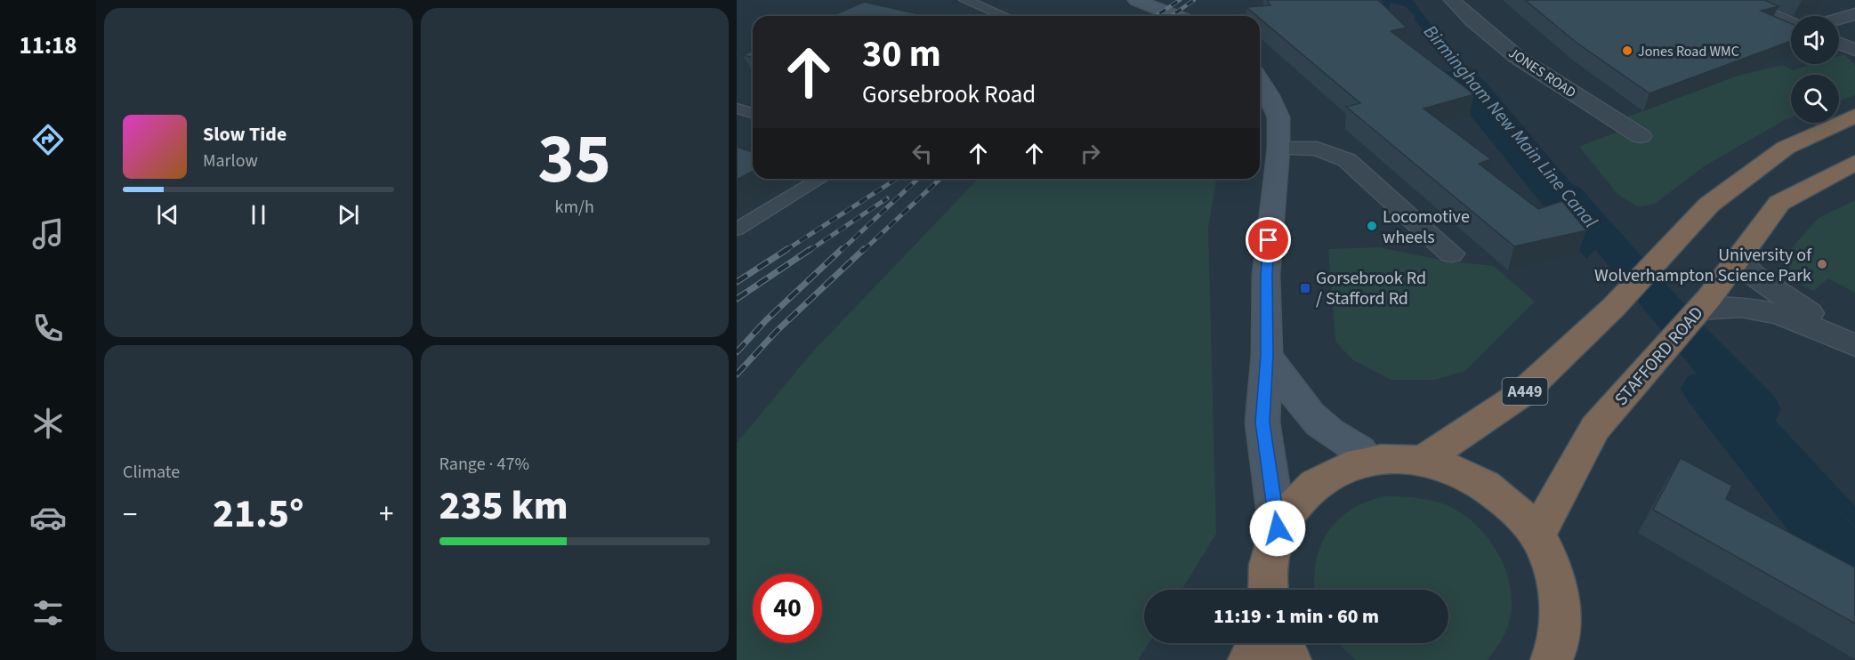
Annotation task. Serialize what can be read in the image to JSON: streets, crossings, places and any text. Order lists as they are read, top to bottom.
{
  "streets": {
    "highway": ["STAFFORD ROAD", "A449"],
    "street": ["JONES ROAD"]
  },
  "water": ["Birmingham New Main Line Canal"],
  "places": {
    "other": ["Jones Road WMC", "Locomotive wheels", "University of Wolverhampton Science Park"],
    "transit": ["Gorsebrook Rd / Stafford Rd"]
  },
  "page": {
    "tabs": "11:18",
    "tile": [
      ["35", "km/h"],
      "Climate",
      ["Range · 47%", "235 km"]
    ],
    "turn": ["30 m", "Gorsebrook Road"],
    "song": ["Slow Tide", "Marlow"],
    "heat": ["−", "21.5°", "+"],
    "limit": "40",
    "trip": "11:19 · 1 min · 60 m"
  }
}
